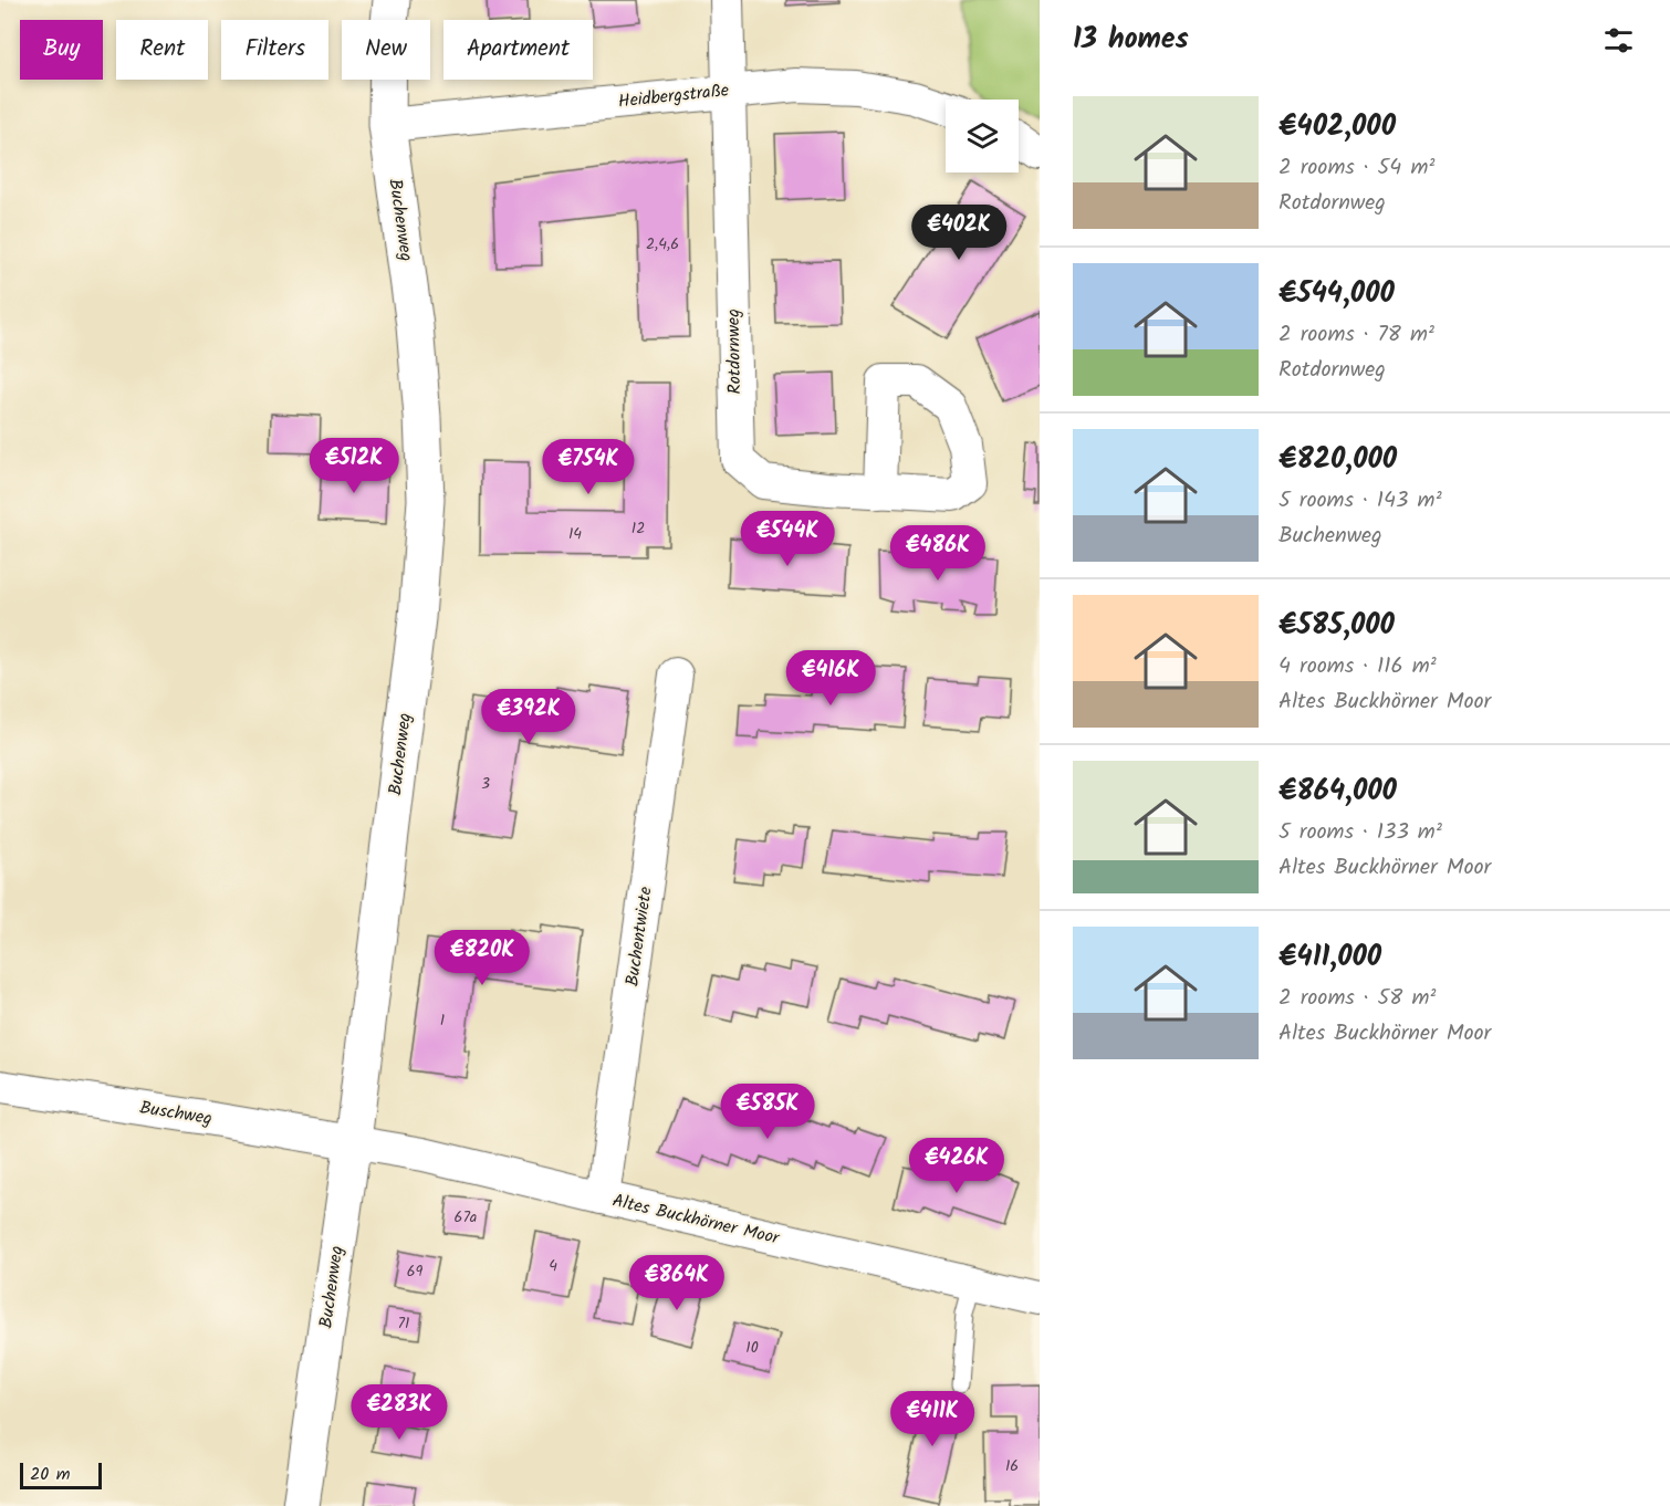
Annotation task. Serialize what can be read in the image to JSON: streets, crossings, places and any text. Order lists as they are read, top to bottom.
{
  "streets": {
    "street": [
      "Heidbergstraße",
      "Buchenweg",
      "Rotdornweg",
      "Buchentwiete",
      "Buschweg",
      "Altes Buckhörner Moor"
    ]
  },
  "crossings": [
    ["Heidbergstraße", "Buchenweg"],
    ["Heidbergstraße", "Rotdornweg"],
    ["Buchenweg", "Buschweg"],
    ["Buchenweg", "Altes Buckhörner Moor"],
    ["Buchentwiete", "Altes Buckhörner Moor"],
    ["Buschweg", "Altes Buckhörner Moor"]
  ],
  "house_numbers": [
    "2,4,6",
    "12",
    "14",
    "3",
    "1",
    "67a",
    "4",
    "69",
    "71",
    "10",
    "16"
  ],
  "scale_bar": "20 m",
  "page": {
    "heading": "13 homes",
    "chip": [
      "Buy",
      "Rent",
      "Filters",
      "New",
      "Apartment"
    ],
    "list": [
      {
        "name": "€402,000",
        "note": "2 rooms · 54 m² · Rotdornweg"
      },
      {
        "name": "€544,000",
        "note": "2 rooms · 78 m² · Rotdornweg"
      },
      {
        "name": "€820,000",
        "note": "5 rooms · 143 m² · Buchenweg"
      },
      {
        "name": "€585,000",
        "note": "4 rooms · 116 m² · Altes Buckhörner Moor"
      },
      {
        "name": "€864,000",
        "note": "5 rooms · 133 m² · Altes Buckhörner Moor"
      },
      {
        "name": "€411,000",
        "note": "2 rooms · 58 m² · Altes Buckhörner Moor"
      }
    ],
    "price": [
      "€402K",
      "€512K",
      "€754K",
      "€544K",
      "€486K",
      "€416K",
      "€392K",
      "€820K",
      "€585K",
      "€426K",
      "€864K",
      "€283K",
      "€411K"
    ],
    "scale": "20 m"
  }
}
